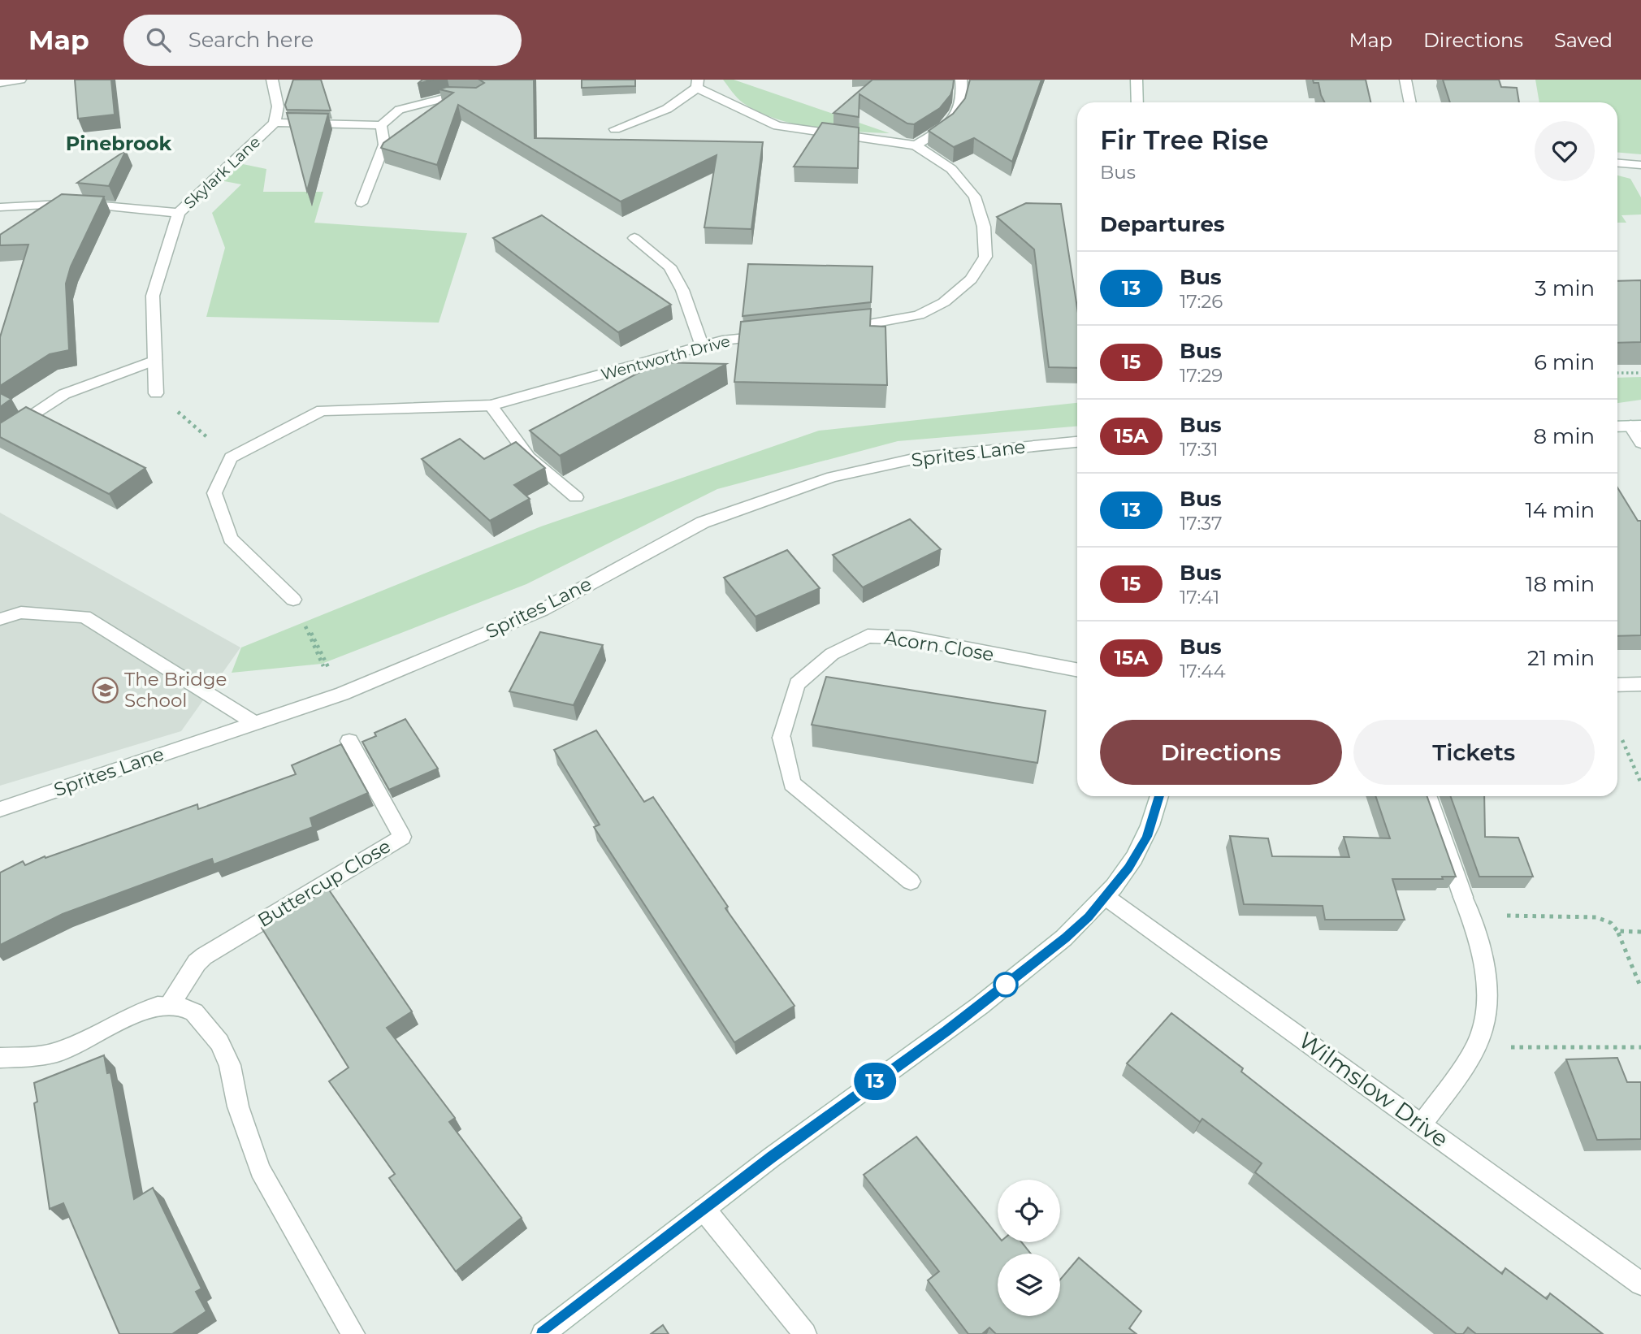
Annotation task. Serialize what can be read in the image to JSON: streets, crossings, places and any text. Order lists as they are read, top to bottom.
{
  "streets": {
    "street": [
      "Skylark Lane",
      "Wentworth Drive",
      "Sprites Lane",
      "Acorn Close",
      "Buttercup Close",
      "Wilmslow Drive"
    ]
  },
  "districts": ["Pinebrook"],
  "places": {
    "school or university": ["The Bridge School"]
  },
  "lines": ["bus line 13"],
  "page": {
    "header": "Map",
    "search": "Search here",
    "nav": ["Map", "Directions", "Saved"],
    "on_map": "13",
    "heading": [
      ["Fir Tree Rise", "Bus"],
      "Departures"
    ],
    "list": [
      {
        "mark": "13",
        "name": "Bus",
        "note": "17:26",
        "value": "3 min"
      },
      {
        "mark": "15",
        "name": "Bus",
        "note": "17:29",
        "value": "6 min"
      },
      {
        "mark": "15A",
        "name": "Bus",
        "note": "17:31",
        "value": "8 min"
      },
      {
        "mark": "13",
        "name": "Bus",
        "note": "17:37",
        "value": "14 min"
      },
      {
        "mark": "15",
        "name": "Bus",
        "note": "17:41",
        "value": "18 min"
      },
      {
        "mark": "15A",
        "name": "Bus",
        "note": "17:44",
        "value": "21 min"
      }
    ],
    "buttons": ["Directions", "Tickets"]
  }
}
